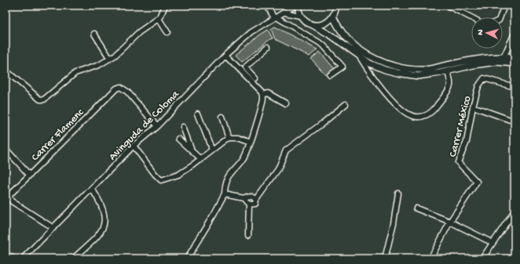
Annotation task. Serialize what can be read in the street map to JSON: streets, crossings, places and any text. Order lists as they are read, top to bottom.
{
  "streets": {
    "street": ["Avinguda de Coloma", "Carrer México", "Carrer Flamenc"]
  },
  "crossings": [
    ["Avinguda de Coloma", "Carrer Flamenc"]
  ],
  "north": "left"
}
